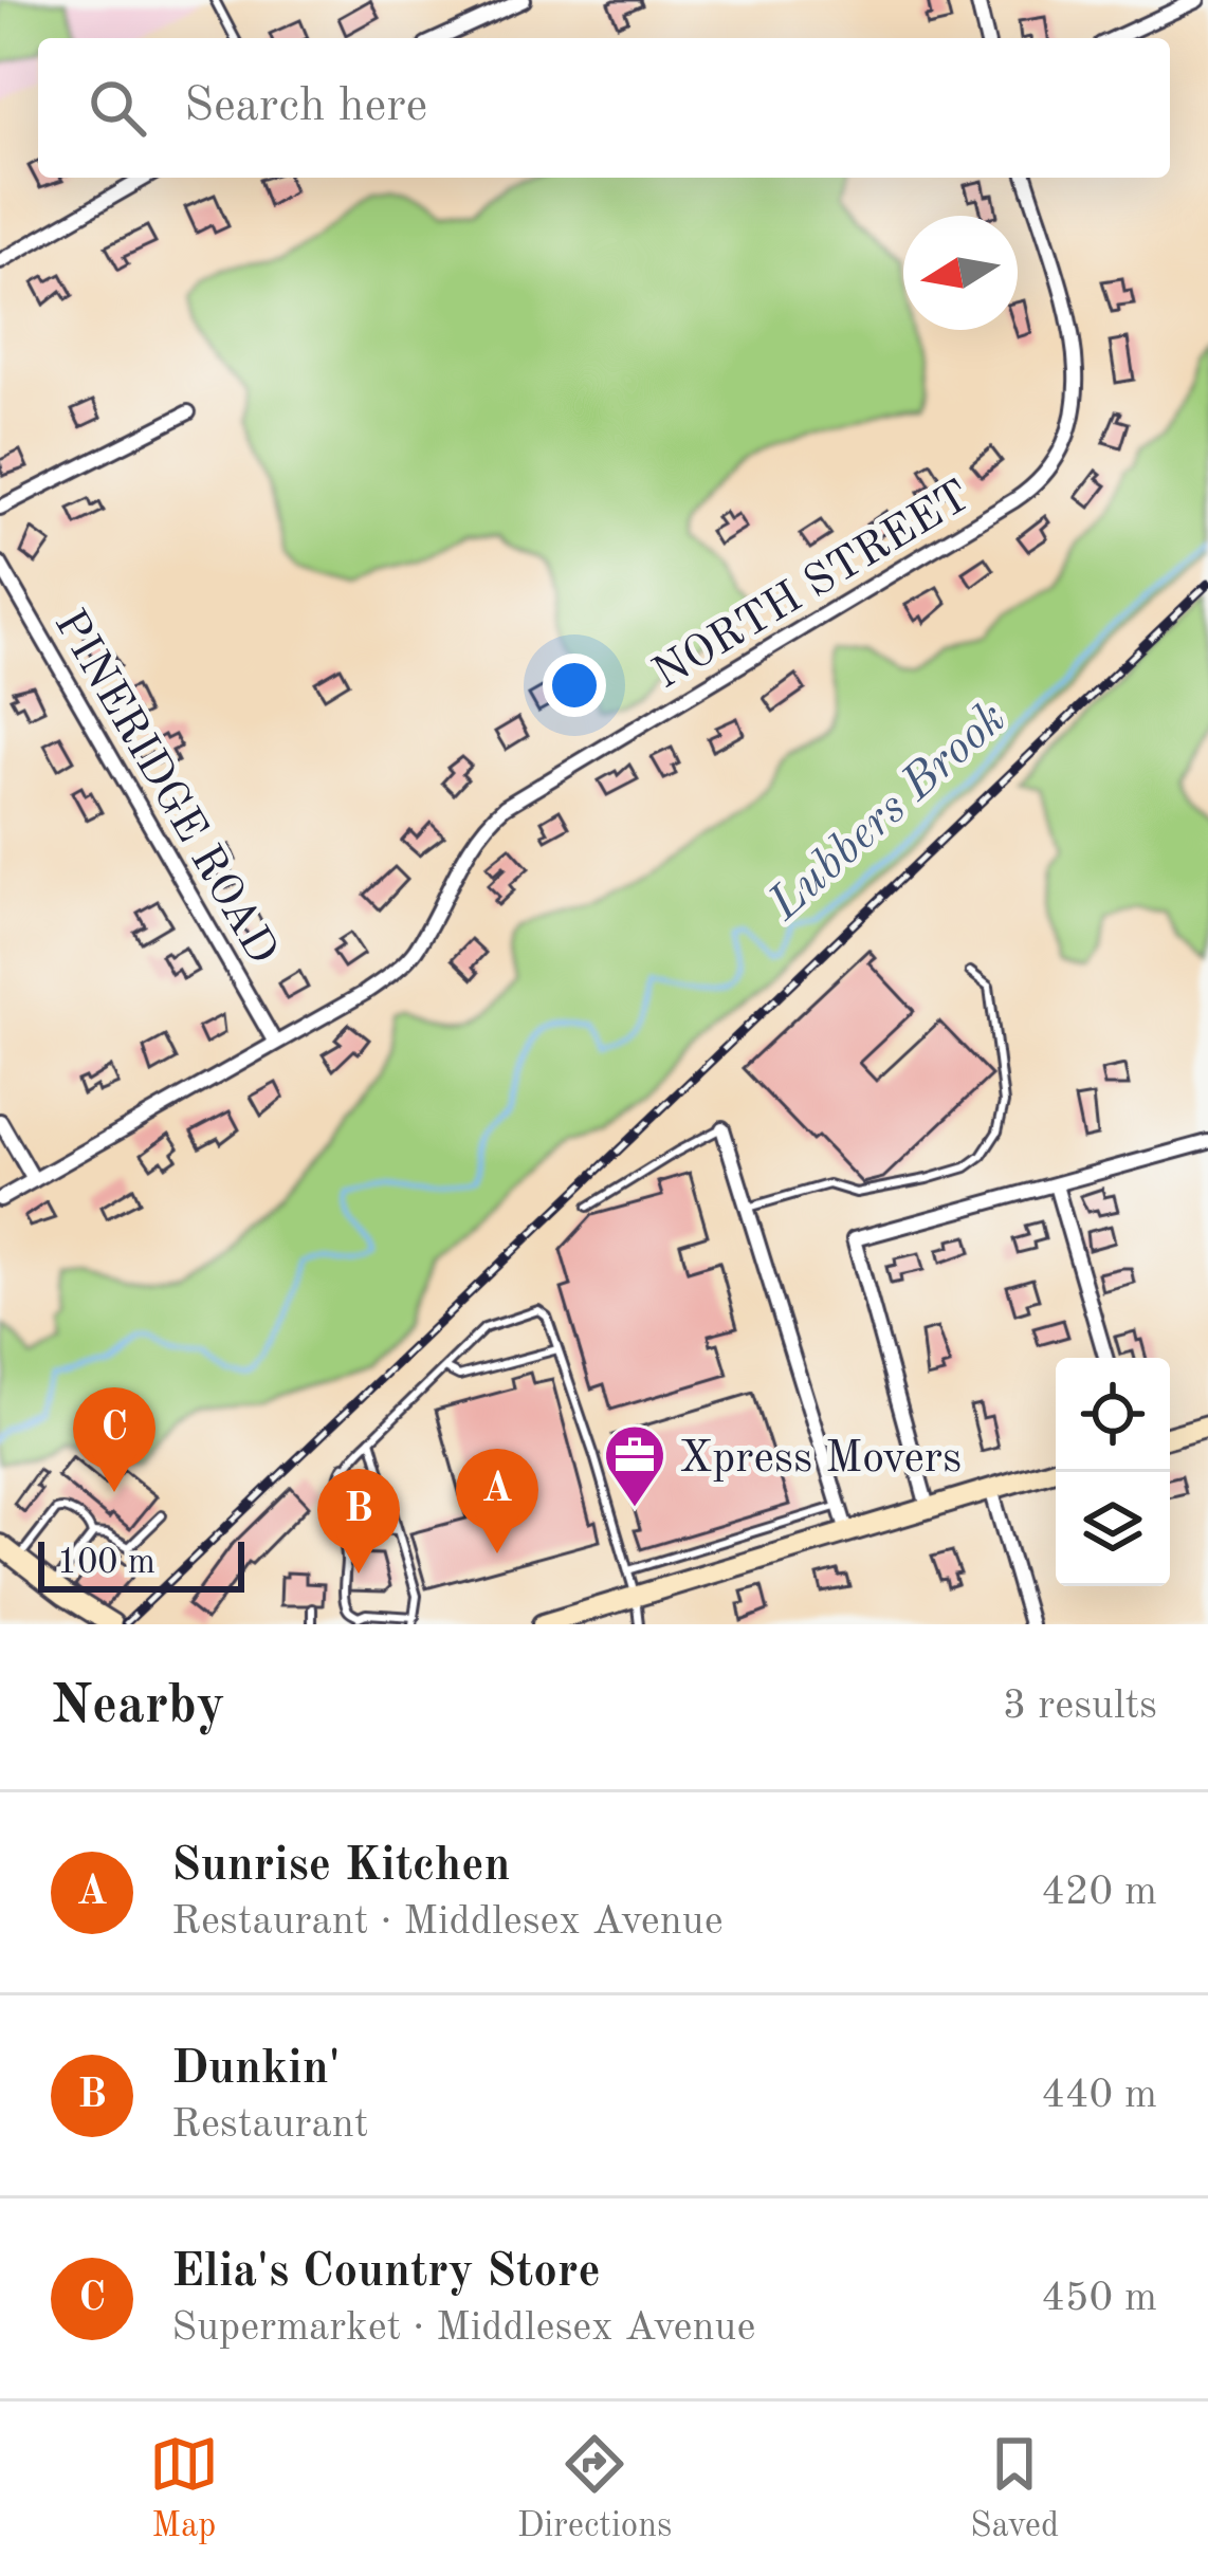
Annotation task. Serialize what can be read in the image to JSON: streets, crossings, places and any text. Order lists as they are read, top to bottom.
{
  "streets": {
    "street": ["NORTH STREET", "PINERIDGE ROAD"]
  },
  "crossings": [
    ["NORTH STREET", "PINERIDGE ROAD"]
  ],
  "water": ["Lubbers Brook"],
  "places": {
    "office": ["Xpress Movers"]
  },
  "scale_bar": "100 m",
  "north": "left",
  "page": {
    "search": "Search here",
    "pins": ["C", "A", "B"],
    "scale": "100 m",
    "heading": ["Nearby", "3 results"],
    "list": [
      {
        "mark": "A",
        "name": "Sunrise Kitchen",
        "note": "Restaurant · Middlesex Avenue",
        "value": "420 m"
      },
      {
        "mark": "B",
        "name": "Dunkin'",
        "note": "Restaurant",
        "value": "440 m"
      },
      {
        "mark": "C",
        "name": "Elia's Country Store",
        "note": "Supermarket · Middlesex Avenue",
        "value": "450 m"
      }
    ],
    "nav": ["Map", "Directions", "Saved"]
  }
}
